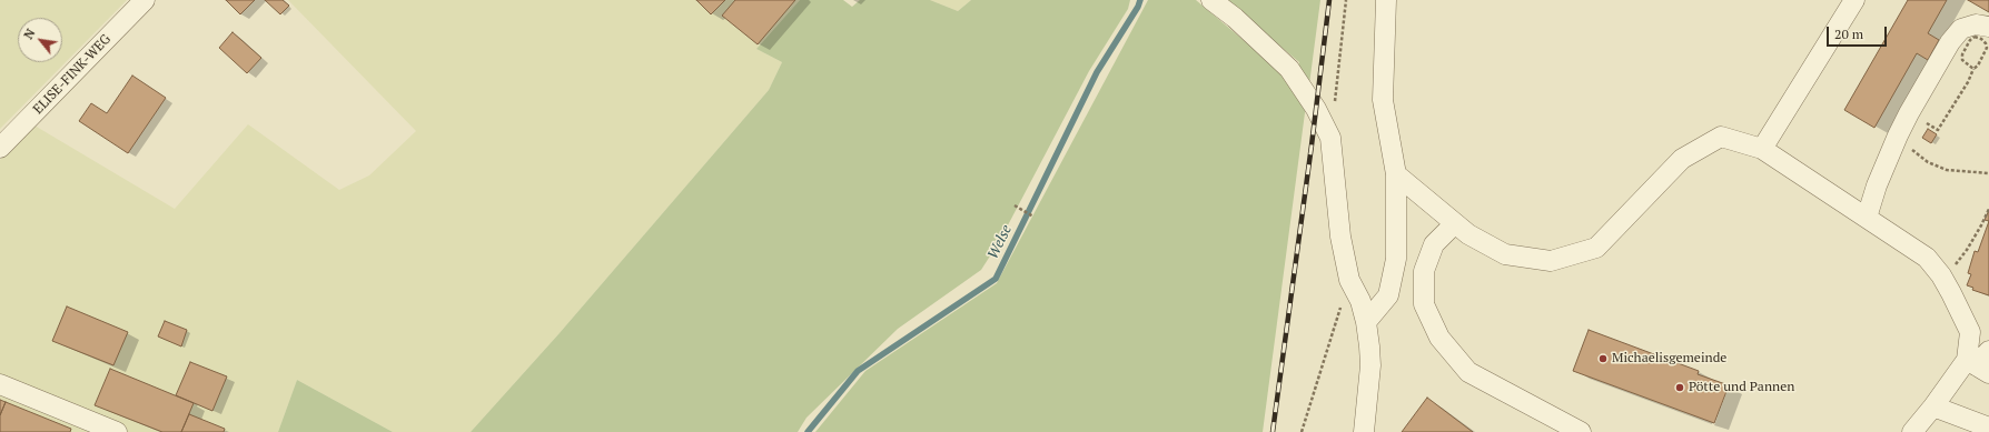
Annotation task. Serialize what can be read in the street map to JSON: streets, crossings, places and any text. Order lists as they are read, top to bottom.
{
  "streets": {
    "street": ["ELISE-FINK-WEG"]
  },
  "water": ["Welse"],
  "places": ["Michaelisgemeinde", "Pötte und Pannen"],
  "scale_bar": "20 m",
  "north": "top left"
}
